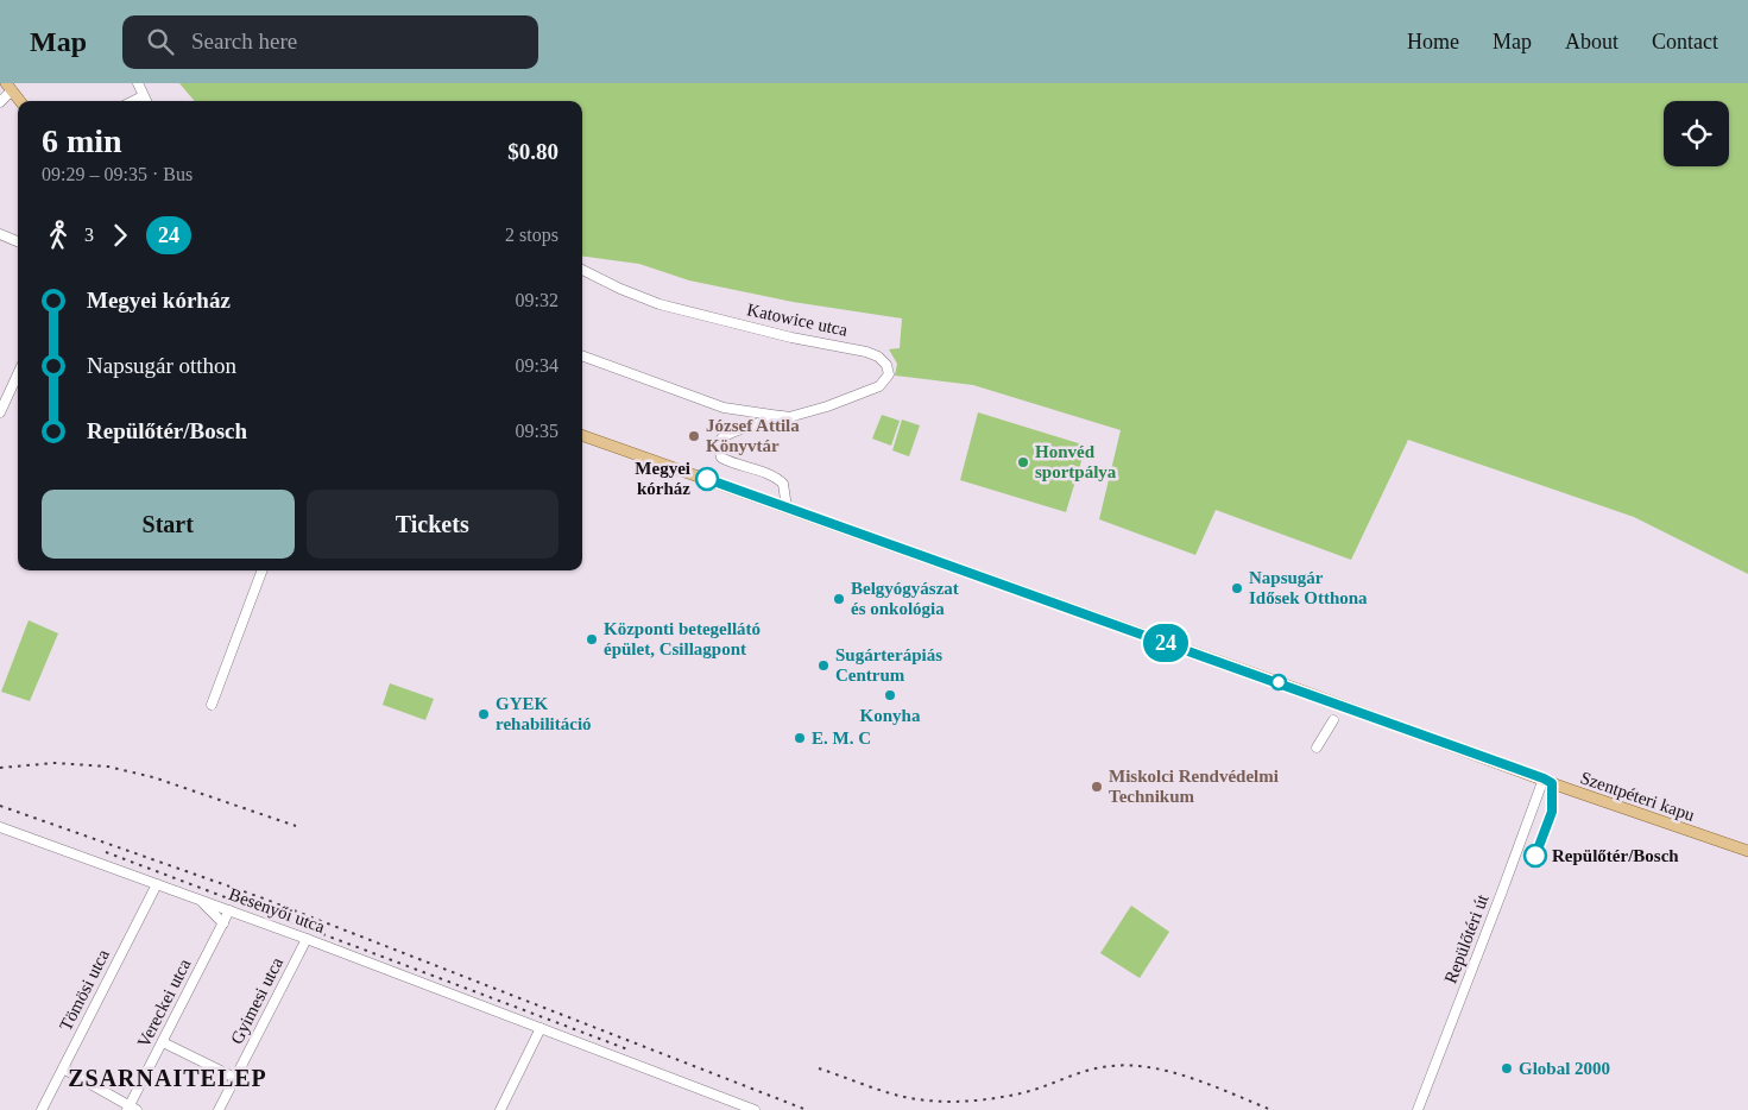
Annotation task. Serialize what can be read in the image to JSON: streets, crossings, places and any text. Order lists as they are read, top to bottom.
{
  "streets": {
    "main road": ["Szentpéteri kapu"],
    "street": [
      "Katowice utca",
      "Besenyői utca",
      "Repülőtéri út",
      "Tömösi utca",
      "Gyimesi utca",
      "Vereckei utca"
    ]
  },
  "crossings": [
    ["Katowice utca", "Szentpéteri kapu"],
    ["Szentpéteri kapu", "Repülőtéri út"],
    ["Besenyői utca", "Tömösi utca"],
    ["Besenyői utca", "Gyimesi utca"],
    ["Besenyői utca", "Vereckei utca"]
  ],
  "districts": ["ZSARNAITELEP"],
  "places": [
    "József Attila Könyvtár",
    "Honvéd sportpálya",
    "Megyei kórház",
    "Napsugár Idősek Otthona",
    "Belgyógyászat és onkológia",
    "Központi betegellátó épület, Csillagpont",
    "Sugárterápiás Centrum",
    "Konyha",
    "GYEK rehabilitáció",
    "E. M. C",
    "Miskolci Rendvédelmi Technikum",
    "Repülőtér/Bosch",
    "Global 2000"
  ],
  "lines": ["bus line 24"],
  "page": {
    "header": "Map",
    "search": "Search here",
    "nav": [
      "Home",
      "Map",
      "About",
      "Contact"
    ],
    "on_map": "24",
    "heading": ["6 min", "09:29 – 09:35 · Bus", "$0.80"],
    "legs": ["3", "24", "2 stops"],
    "list": [
      {
        "name": "Megyei kórház",
        "value": "09:32"
      },
      {
        "name": "Napsugár otthon",
        "value": "09:34"
      },
      {
        "name": "Repülőtér/Bosch",
        "value": "09:35"
      }
    ],
    "buttons": ["Start", "Tickets"]
  }
}
